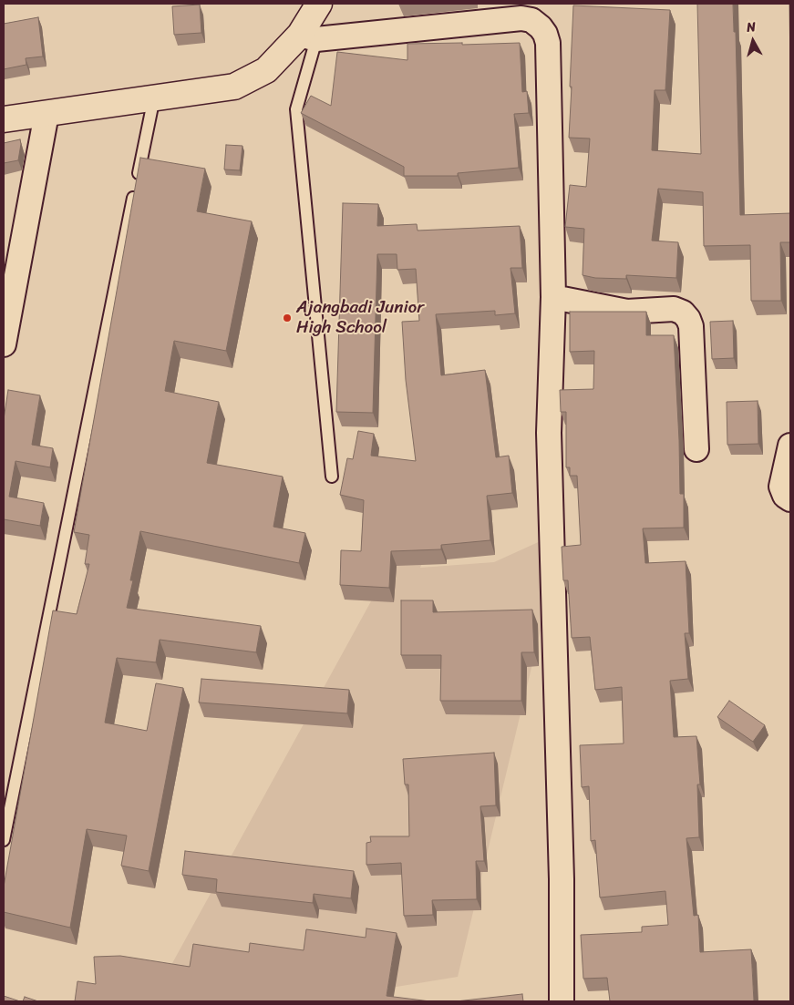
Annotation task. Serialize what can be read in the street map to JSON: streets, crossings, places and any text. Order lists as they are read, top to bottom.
{
  "places": ["Ajangbadi Junior High School"],
  "north": "top"
}
